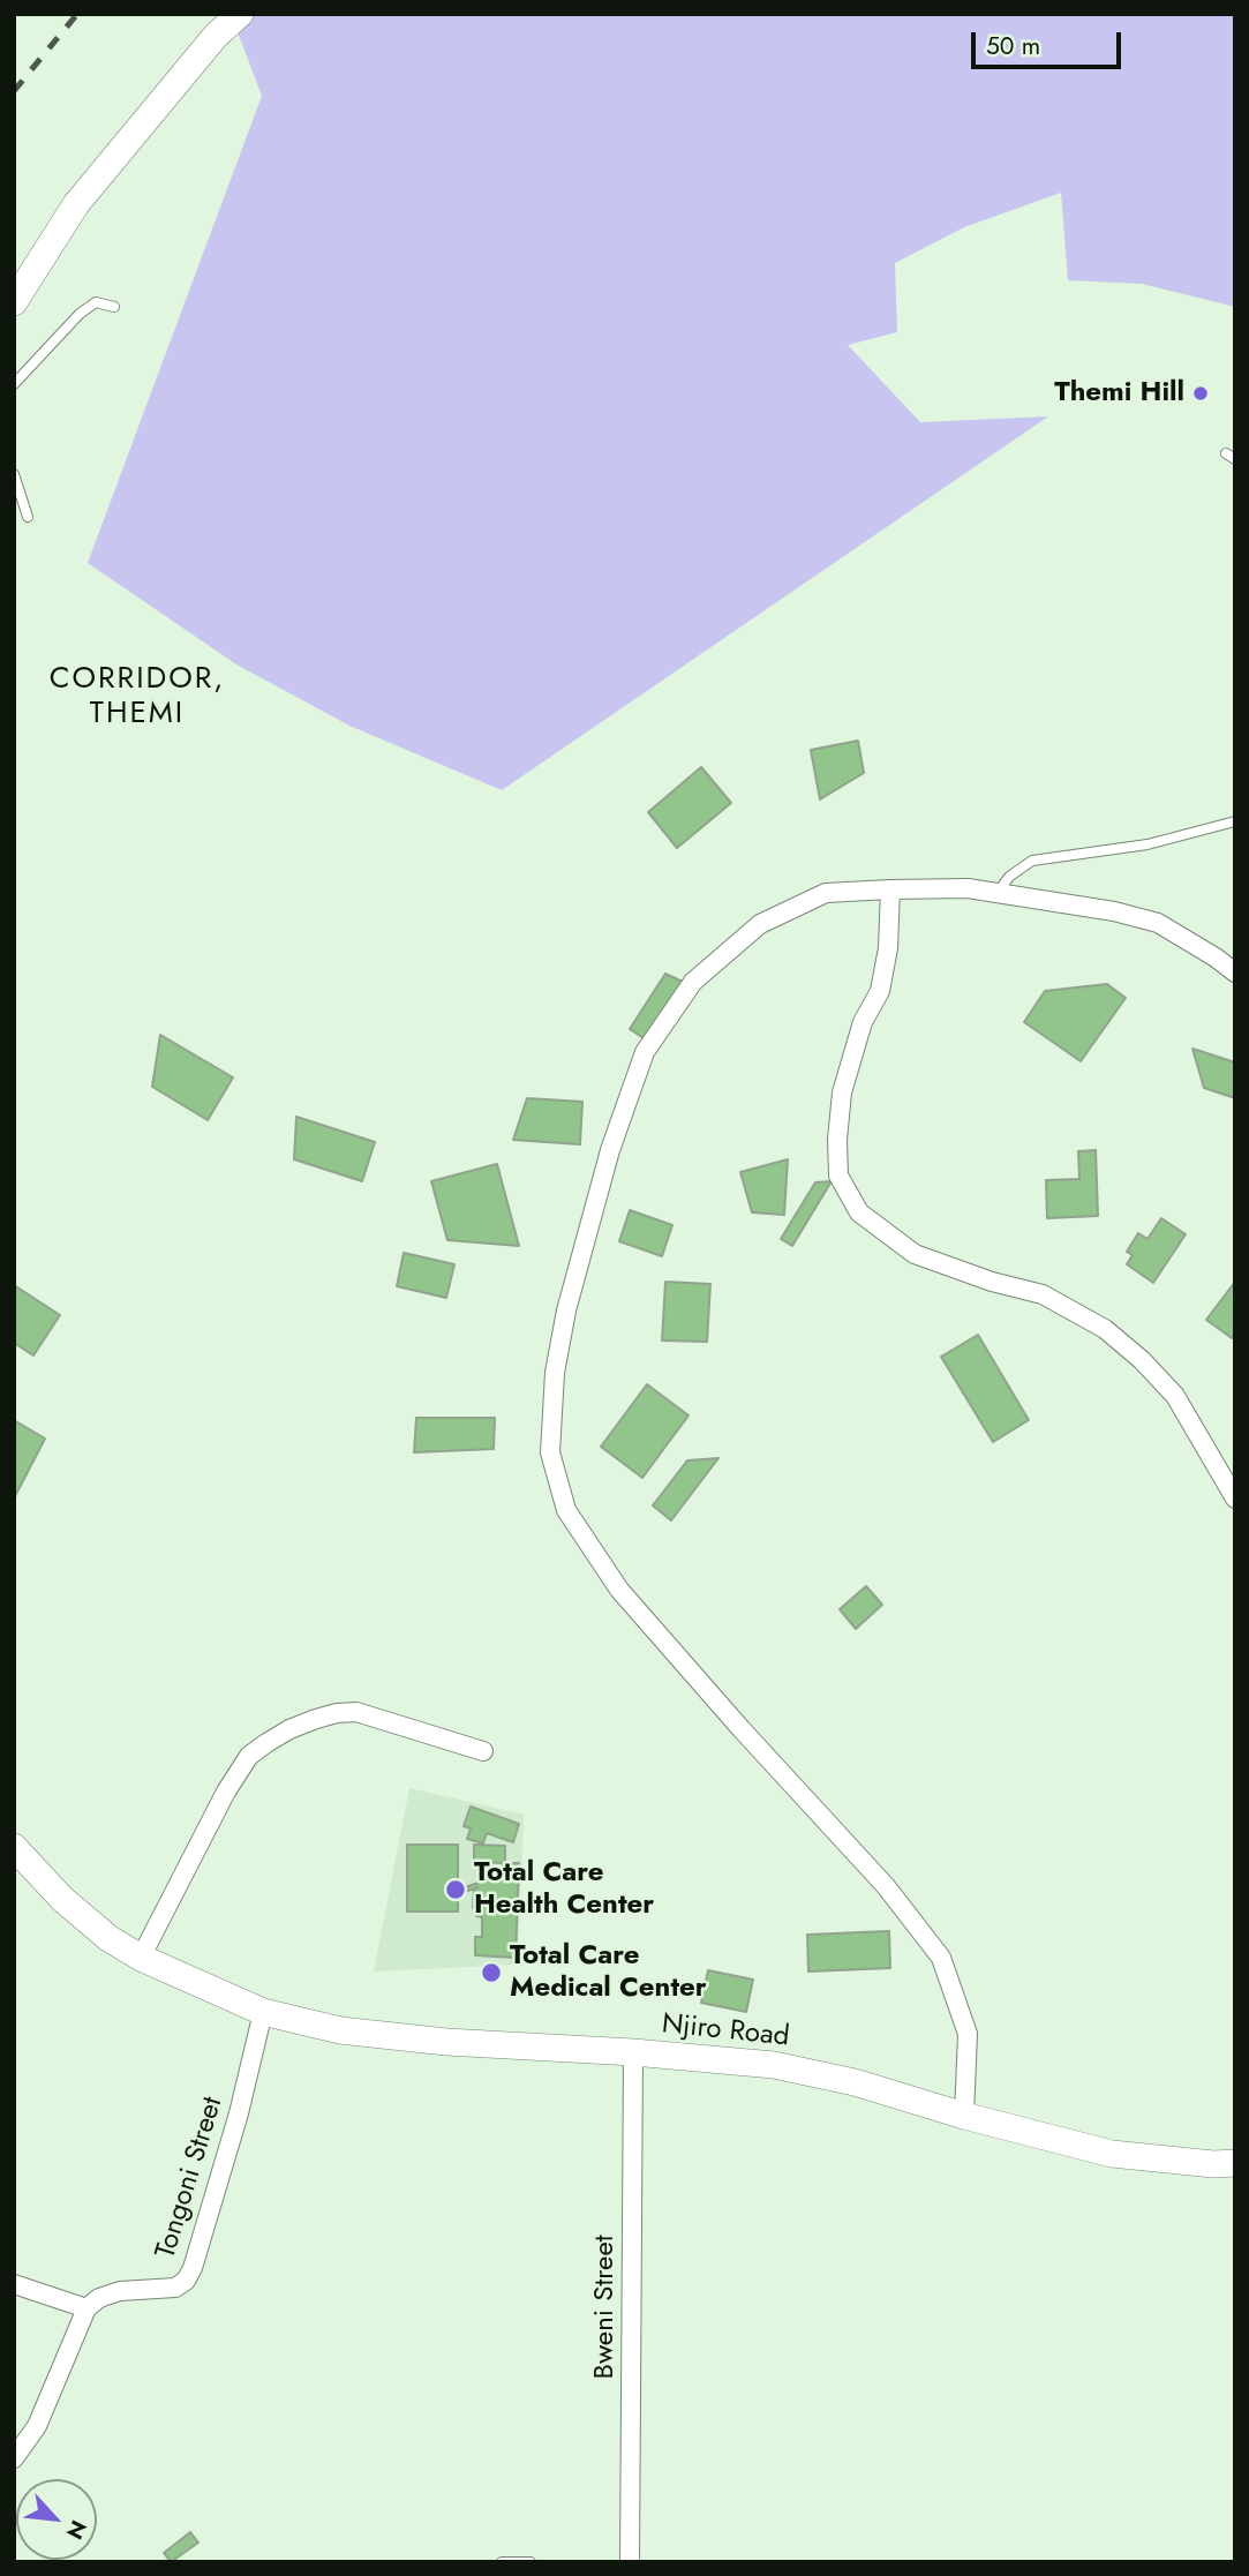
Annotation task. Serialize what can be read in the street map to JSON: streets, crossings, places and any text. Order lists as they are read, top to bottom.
{
  "streets": {
    "street": ["Njiro Road", "Tongoni Street", "Bweni Street"]
  },
  "crossings": [
    ["Njiro Road", "Tongoni Street"],
    ["Njiro Road", "Bweni Street"]
  ],
  "districts": ["CORRIDOR, THEMI"],
  "places": ["Themi Hill", "Total Care Health Center", "Total Care Medical Center"],
  "scale_bar": "50 m",
  "north": "bottom right"
}
